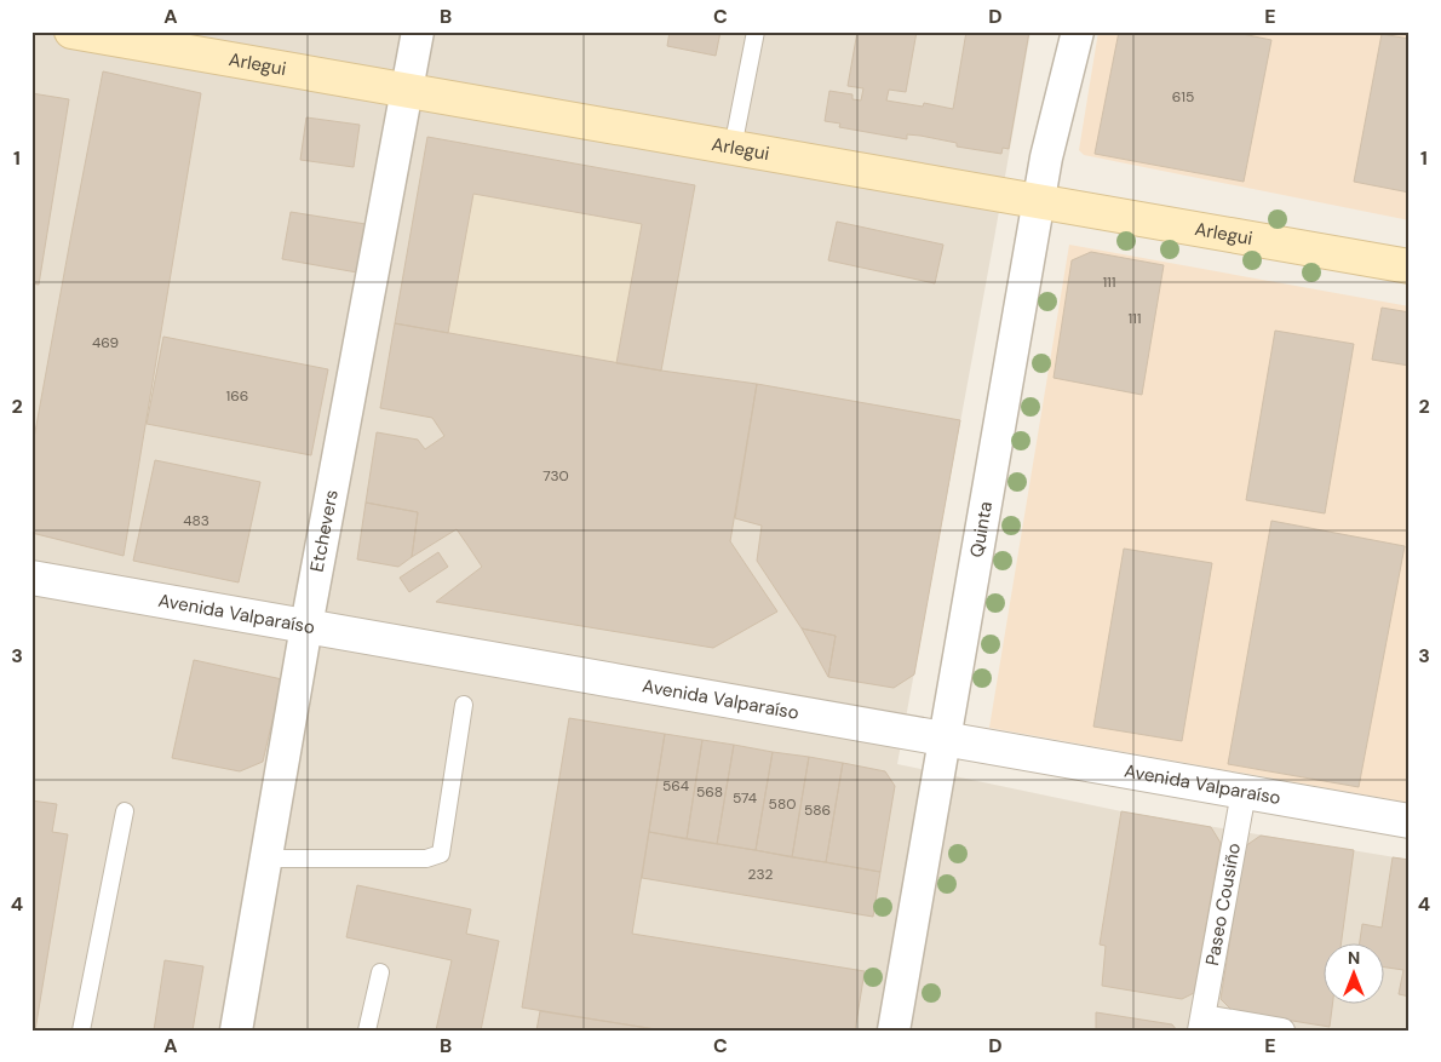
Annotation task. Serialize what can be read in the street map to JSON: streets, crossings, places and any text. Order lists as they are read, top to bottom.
{
  "streets": {
    "main road": ["Arlegui"],
    "street": [
      "Etchevers",
      "Quinta",
      "Avenida Valparaíso",
      "Paseo Cousiño"
    ]
  },
  "crossings": [
    ["Arlegui", "Etchevers"],
    ["Arlegui", "Quinta"],
    ["Etchevers", "Avenida Valparaíso"],
    ["Quinta", "Avenida Valparaíso"],
    ["Avenida Valparaíso", "Paseo Cousiño"]
  ],
  "house_numbers": [
    "615",
    "111",
    "111",
    "469",
    "166",
    "730",
    "483",
    "564",
    "568",
    "574",
    "580",
    "586",
    "232"
  ],
  "north": "top",
  "grid": {
    "columns": [
      "A",
      "B",
      "C",
      "D",
      "E"
    ],
    "rows": [
      "1",
      "2",
      "3",
      "4"
    ]
  }
}
